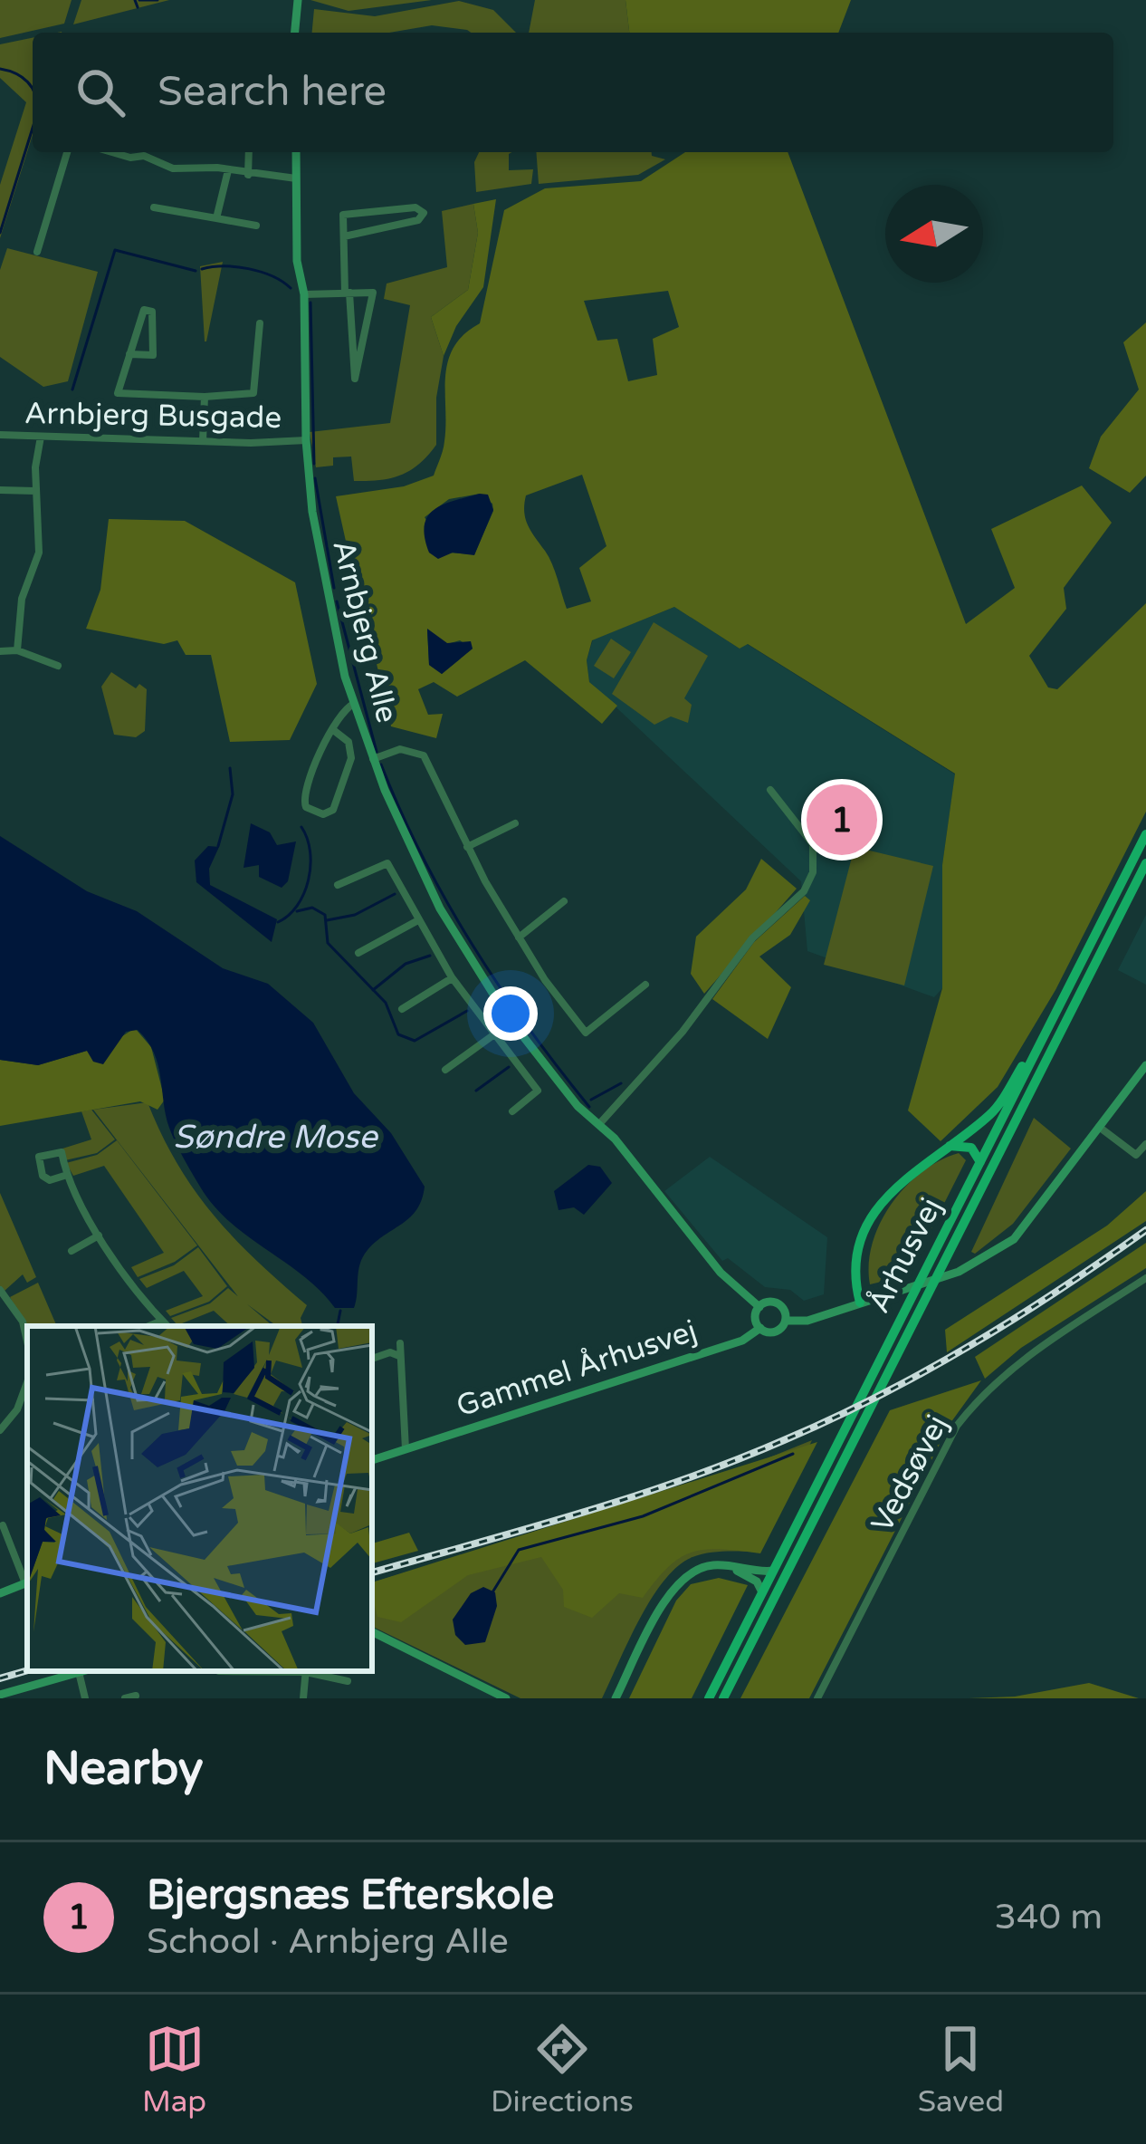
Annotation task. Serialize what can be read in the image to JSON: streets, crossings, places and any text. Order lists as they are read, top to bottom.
{
  "streets": {
    "main road": ["Århusvej"],
    "street": [
      "Arnbjerg Busgade",
      "Arnbjerg Alle",
      "Gammel Århusvej",
      "Vedsøvej"
    ]
  },
  "crossings": [
    ["Arnbjerg Busgade", "Arnbjerg Alle"],
    ["Arnbjerg Alle", "Gammel Århusvej"]
  ],
  "water": ["Søndre Mose"],
  "north": "left",
  "page": {
    "search": "Search here",
    "pins": "1",
    "heading": "Nearby",
    "list": [
      {
        "mark": "1",
        "name": "Bjergsnæs Efterskole",
        "note": "School · Arnbjerg Alle",
        "value": "340 m"
      }
    ],
    "nav": ["Map", "Directions", "Saved"]
  }
}
